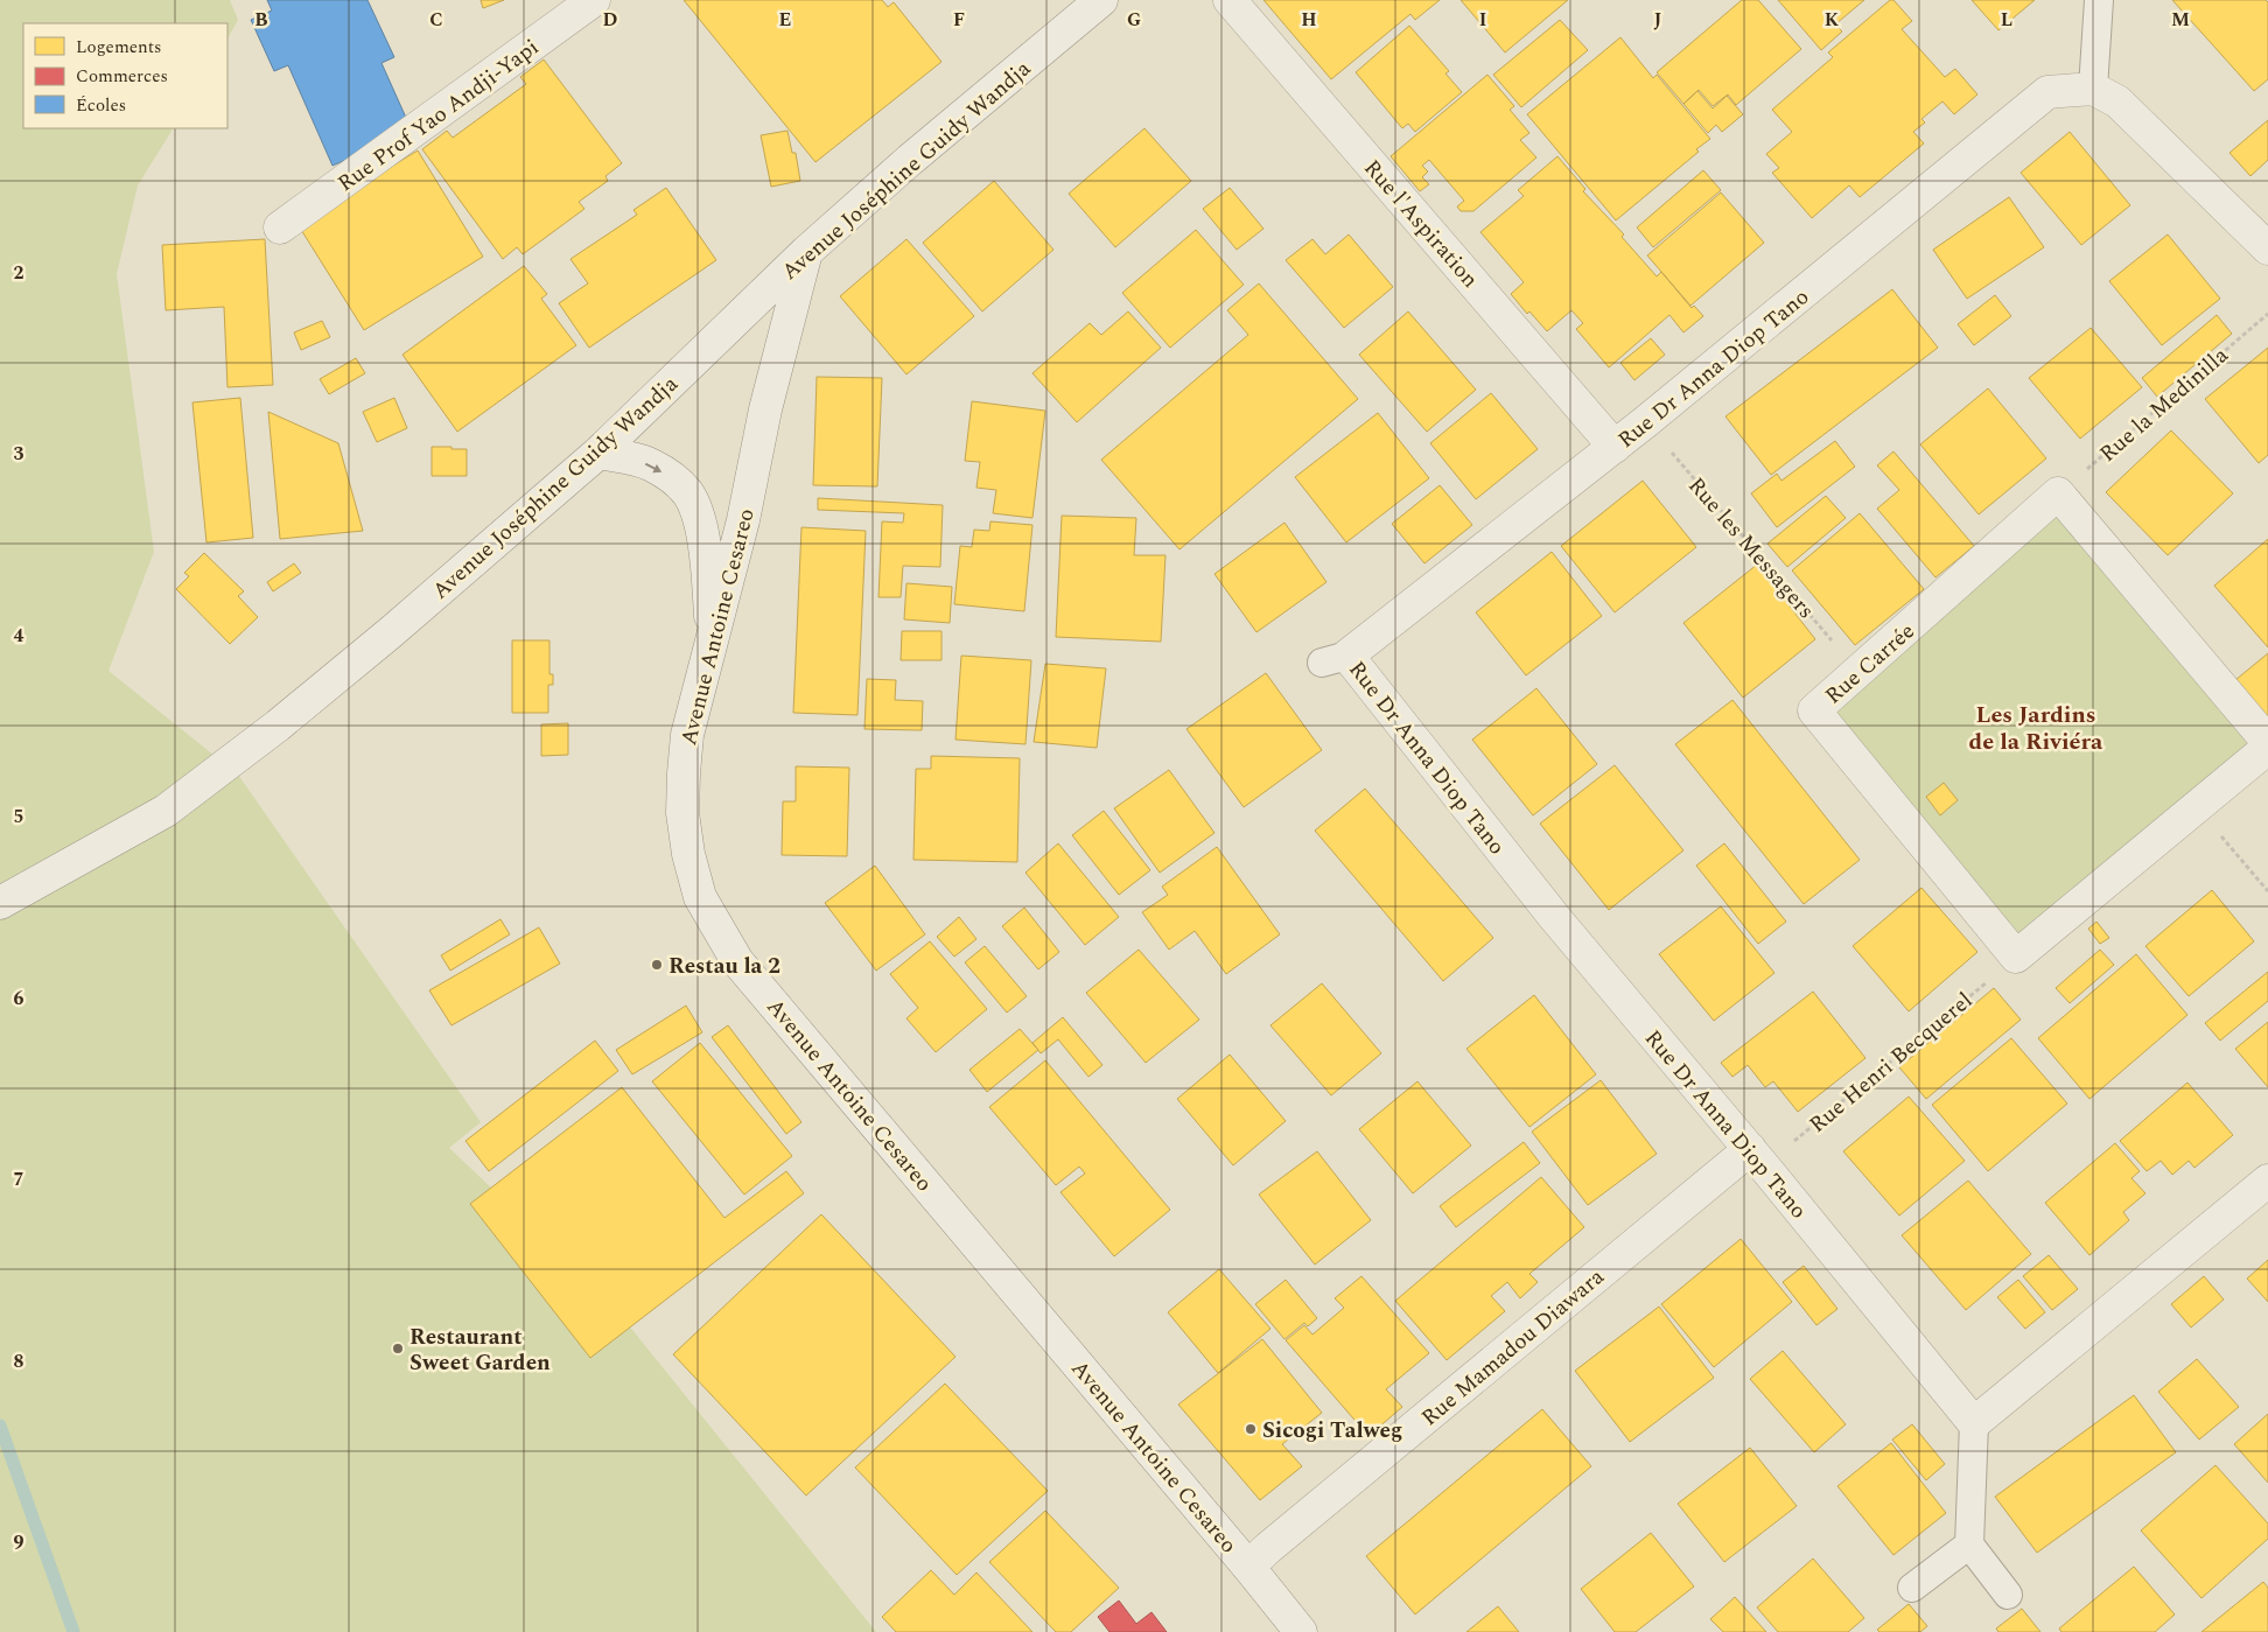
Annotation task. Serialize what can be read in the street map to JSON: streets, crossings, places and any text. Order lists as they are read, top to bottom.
{
  "streets": {
    "street": [
      "Rue Prof Yao Andji-Yapi",
      "Avenue Joséphine Guidy Wandja",
      "Rue l'Aspiration",
      "Rue Dr Anna Diop Tano",
      "Avenue Antoine Cesareo",
      "Rue Carrée",
      "Rue Mamadou Diawara"
    ],
    "path": ["Rue la Medinilla", "Rue les Messagers", "Rue Henri Becquerel"]
  },
  "crossings": [
    ["Avenue Joséphine Guidy Wandja", "Avenue Antoine Cesareo"],
    ["Rue l'Aspiration", "Rue Dr Anna Diop Tano"],
    ["Rue Dr Anna Diop Tano", "Rue les Messagers"],
    ["Rue Dr Anna Diop Tano", "Rue Henri Becquerel"],
    ["Rue Dr Anna Diop Tano", "Rue Mamadou Diawara"],
    ["Rue la Medinilla", "Rue Carrée"],
    ["Rue les Messagers", "Rue Carrée"],
    ["Avenue Antoine Cesareo", "Rue Mamadou Diawara"],
    ["Rue Carrée", "Rue Henri Becquerel"],
    ["Rue Henri Becquerel", "Rue Mamadou Diawara"]
  ],
  "districts": ["Les Jardins de la Riviéra"],
  "places": ["Restau la 2", "Restaurant Sweet Garden", "Sicogi Talweg"],
  "legend": ["Logements", "Commerces", "Écoles"],
  "grid": {
    "columns": [
      "B",
      "C",
      "D",
      "E",
      "F",
      "G",
      "H",
      "I",
      "J",
      "K",
      "L",
      "M"
    ],
    "rows": [
      "2",
      "3",
      "4",
      "5",
      "6",
      "7",
      "8",
      "9"
    ]
  }
}
